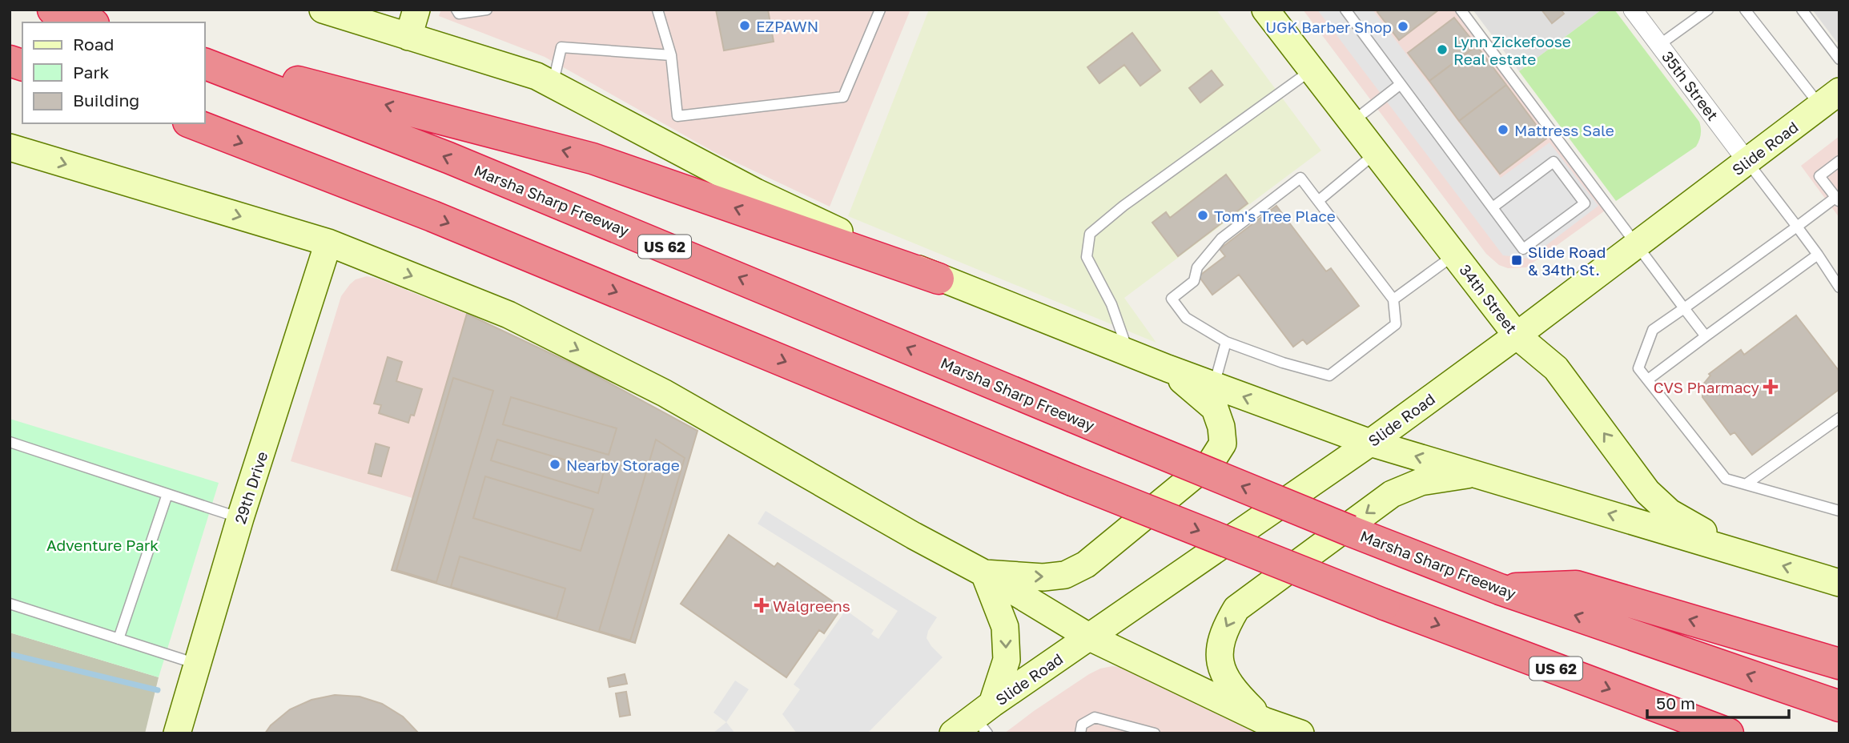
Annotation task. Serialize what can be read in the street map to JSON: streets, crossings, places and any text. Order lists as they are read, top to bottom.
{
  "streets": {
    "highway": ["Marsha Sharp Freeway", "US 62"],
    "main road": ["Slide Road", "34th Street", "29th Drive"],
    "street": ["35th Street"]
  },
  "crossings": [
    ["35th Street", "Slide Road"],
    ["Slide Road", "34th Street"]
  ],
  "one_way": ["34th Street"],
  "parks": ["Adventure Park"],
  "places": {
    "other": [
      "EZPAWN",
      "UGK Barber Shop",
      "Lynn Zickefoose Real estate",
      "Mattress Sale",
      "Tom's Tree Place",
      "Nearby Storage"
    ],
    "transit": ["Slide Road & 34th St."],
    "health": ["CVS Pharmacy", "Walgreens"]
  },
  "legend": ["Road", "Park", "Building"],
  "scale_bar": "50 m"
}
